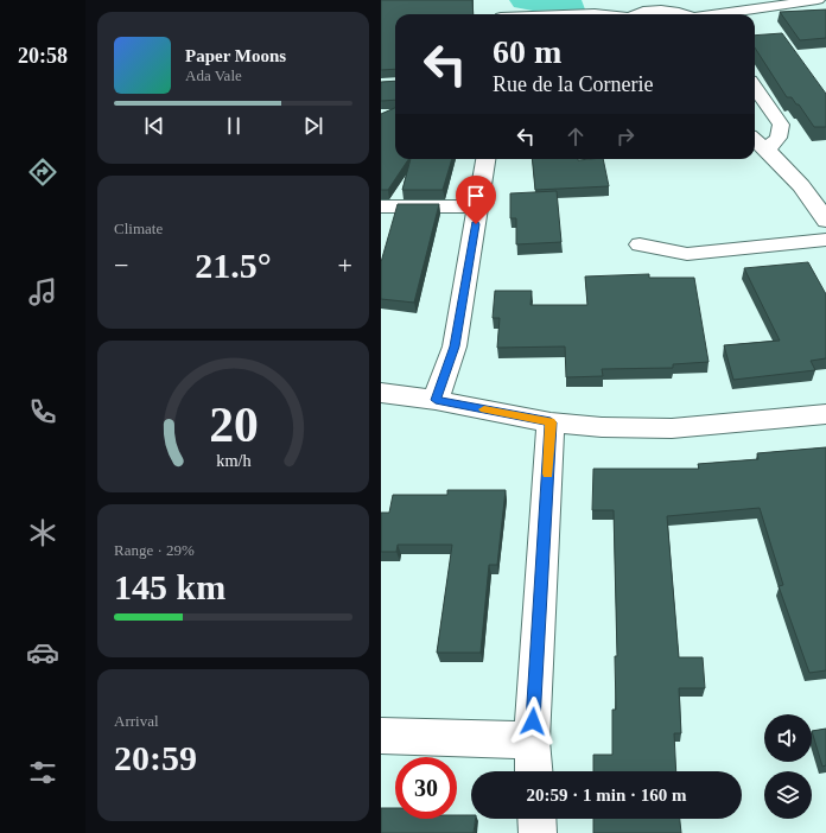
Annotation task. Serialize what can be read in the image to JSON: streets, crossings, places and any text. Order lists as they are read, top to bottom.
{
  "page": {
    "tabs": "20:58",
    "turn": ["60 m", "Rue de la Cornerie"],
    "song": ["Paper Moons", "Ada Vale"],
    "tile": [
      "Climate",
      ["Range · 29%", "145 km"],
      ["Arrival", "20:59"]
    ],
    "heat": ["−", "21.5°", "+"],
    "limit": "30",
    "trip": "20:59 · 1 min · 160 m",
    "gauge": ["20", "km/h"]
  }
}
